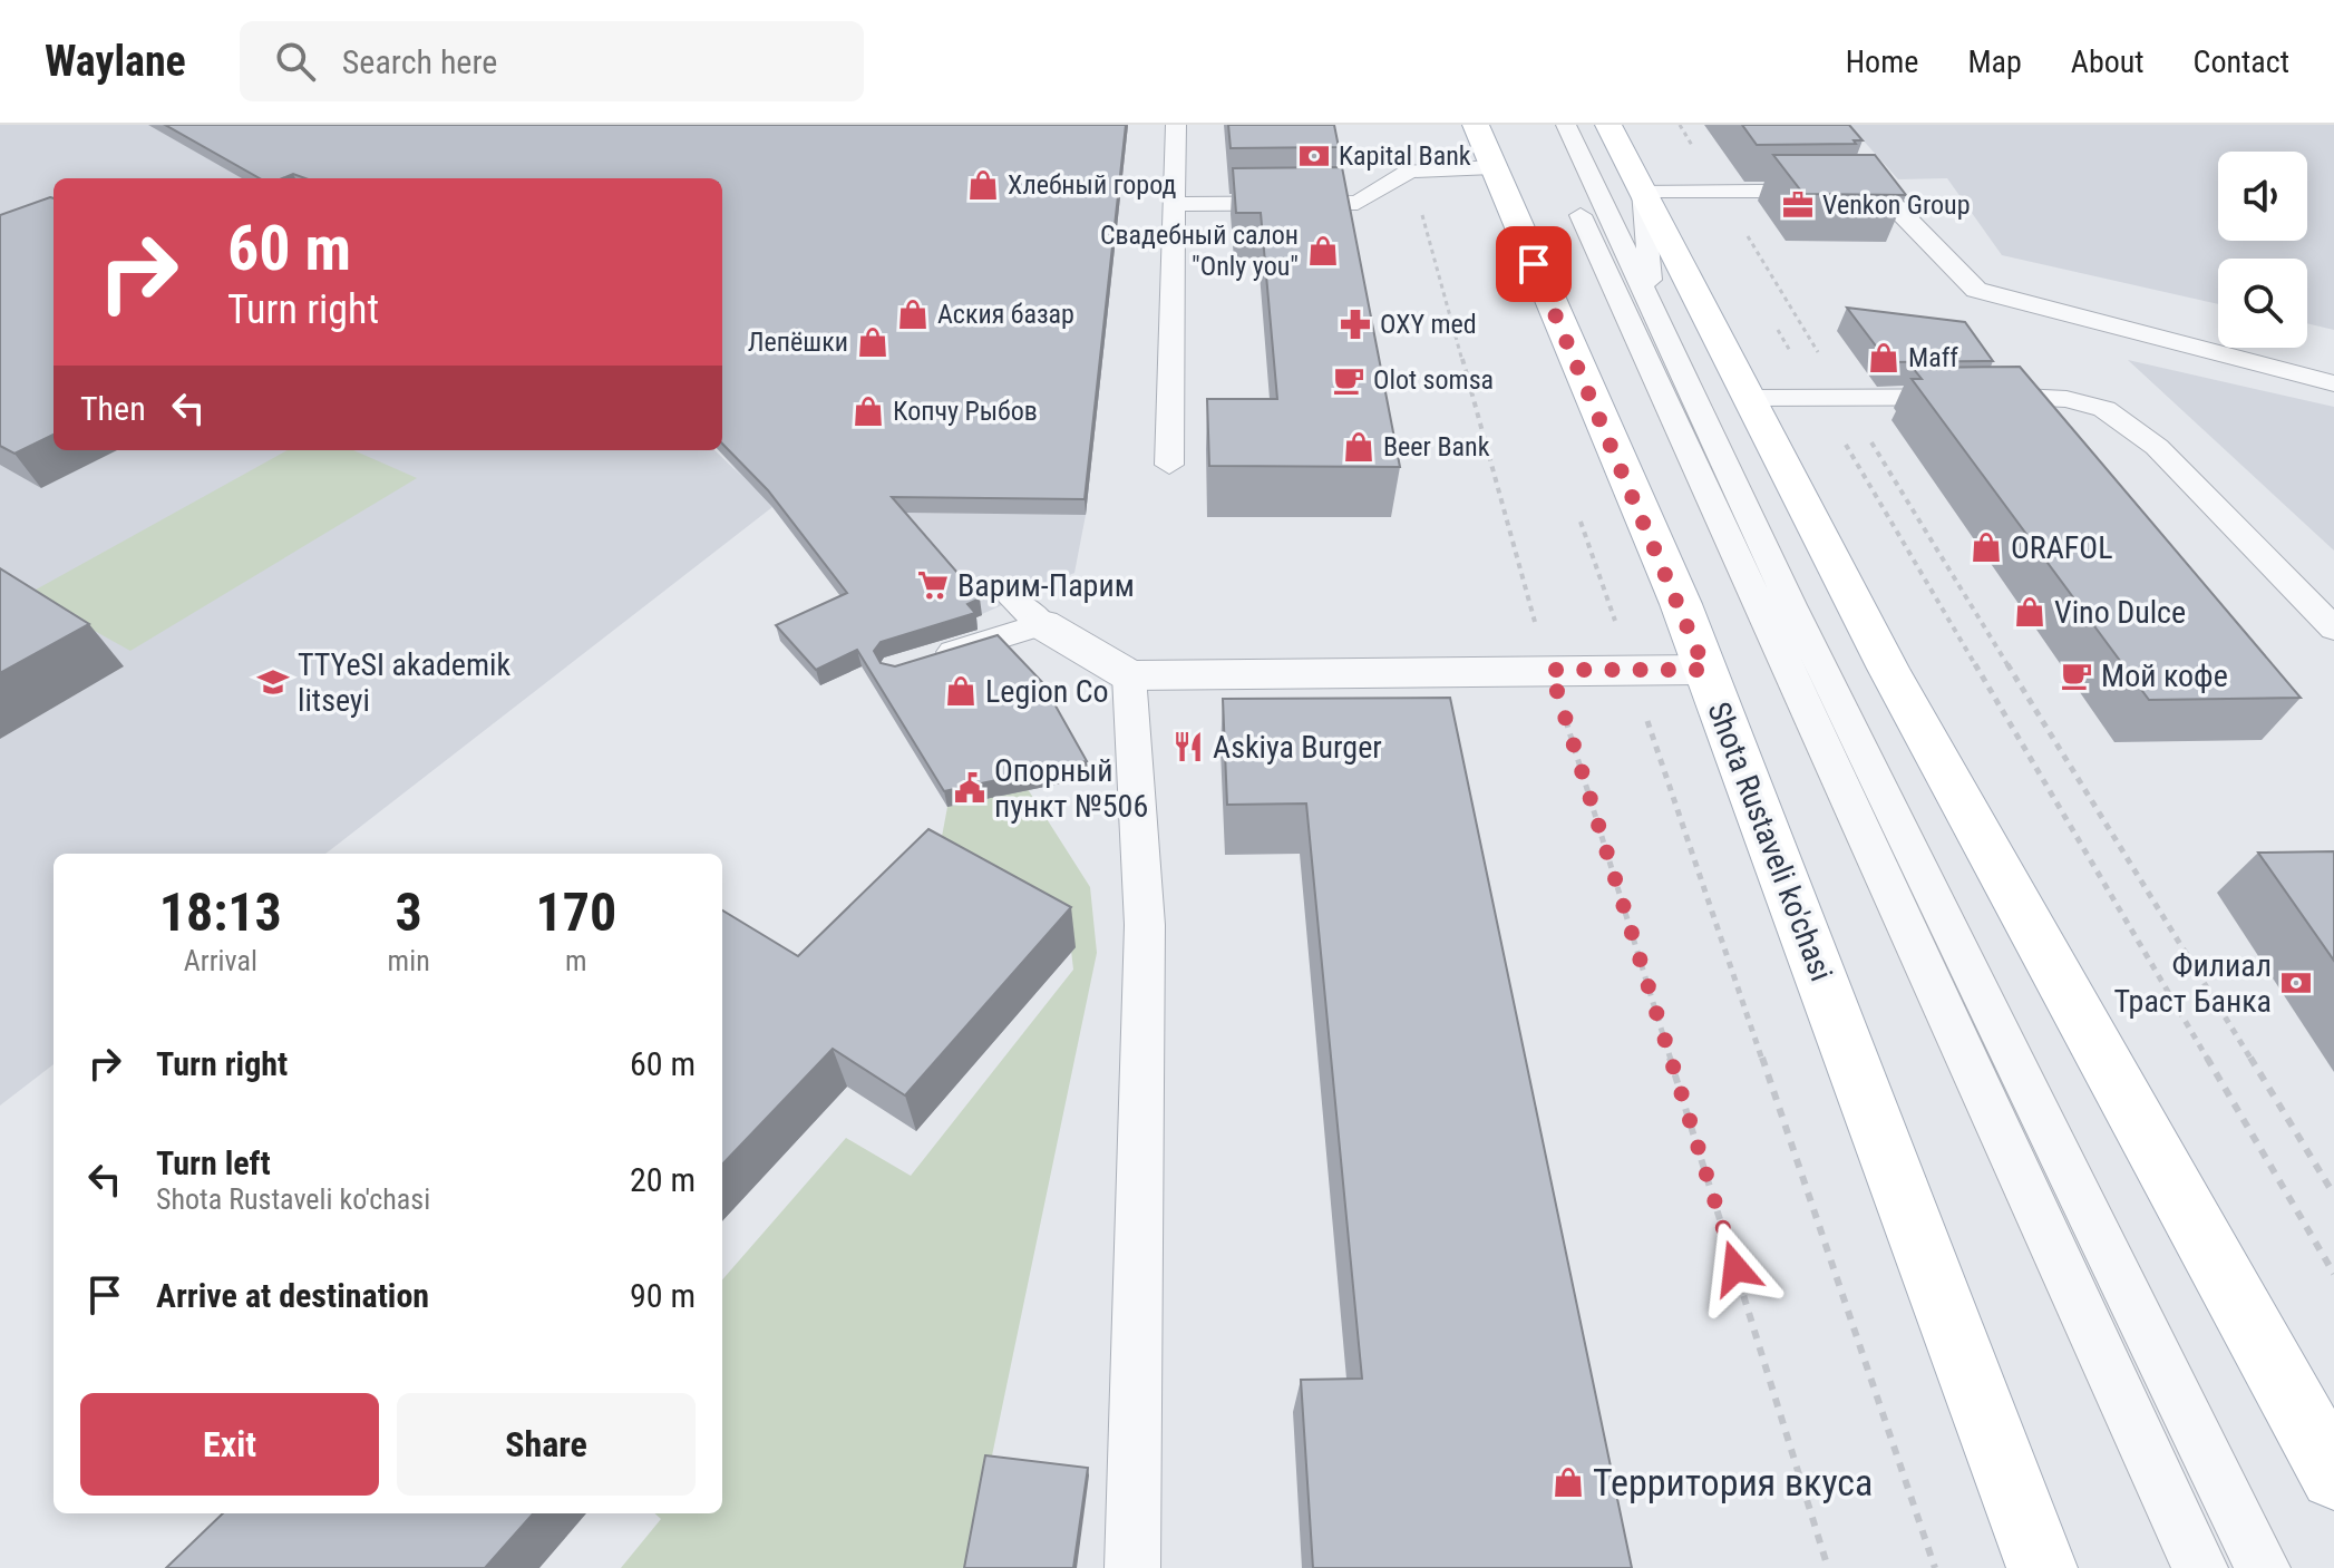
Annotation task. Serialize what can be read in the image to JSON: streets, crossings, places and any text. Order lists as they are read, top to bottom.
{
  "streets": {
    "main road": ["Shota Rustaveli ko'chasi"]
  },
  "places": {
    "bank": ["Kapital Bank", "Филиал Траст Банка"],
    "shop": [
      "Хлебный город",
      "Свадебный салон \"Only you\"",
      "Аския базар",
      "Лепёшки",
      "Maff",
      "Копчу Рыбов",
      "Beer Bank",
      "ORAFOL",
      "Vino Dulce",
      "Legion Co",
      "Территория вкуса"
    ],
    "office": ["Venkon Group"],
    "pharmacy": ["OXY med"],
    "cafe": ["Olot somsa", "Мой кофе"],
    "supermarket": ["Варим-Парим"],
    "school or university": ["TTYeSI akademik litseyi"],
    "restaurant": ["Askiya Burger"],
    "public building": ["Опорный пункт №506"]
  },
  "page": {
    "header": "Waylane",
    "search": "Search here",
    "nav": [
      "Home",
      "Map",
      "About",
      "Contact"
    ],
    "turn": ["60 m", "Turn right"],
    "then": "Then",
    "eta": [
      "18:13",
      "Arrival",
      "3",
      "min",
      "170",
      "m"
    ],
    "list": [
      {
        "name": "Turn right",
        "value": "60 m"
      },
      {
        "name": "Turn left",
        "note": "Shota Rustaveli ko'chasi",
        "value": "20 m"
      },
      {
        "name": "Arrive at destination",
        "value": "90 m"
      }
    ],
    "buttons": ["Exit", "Share"]
  }
}
